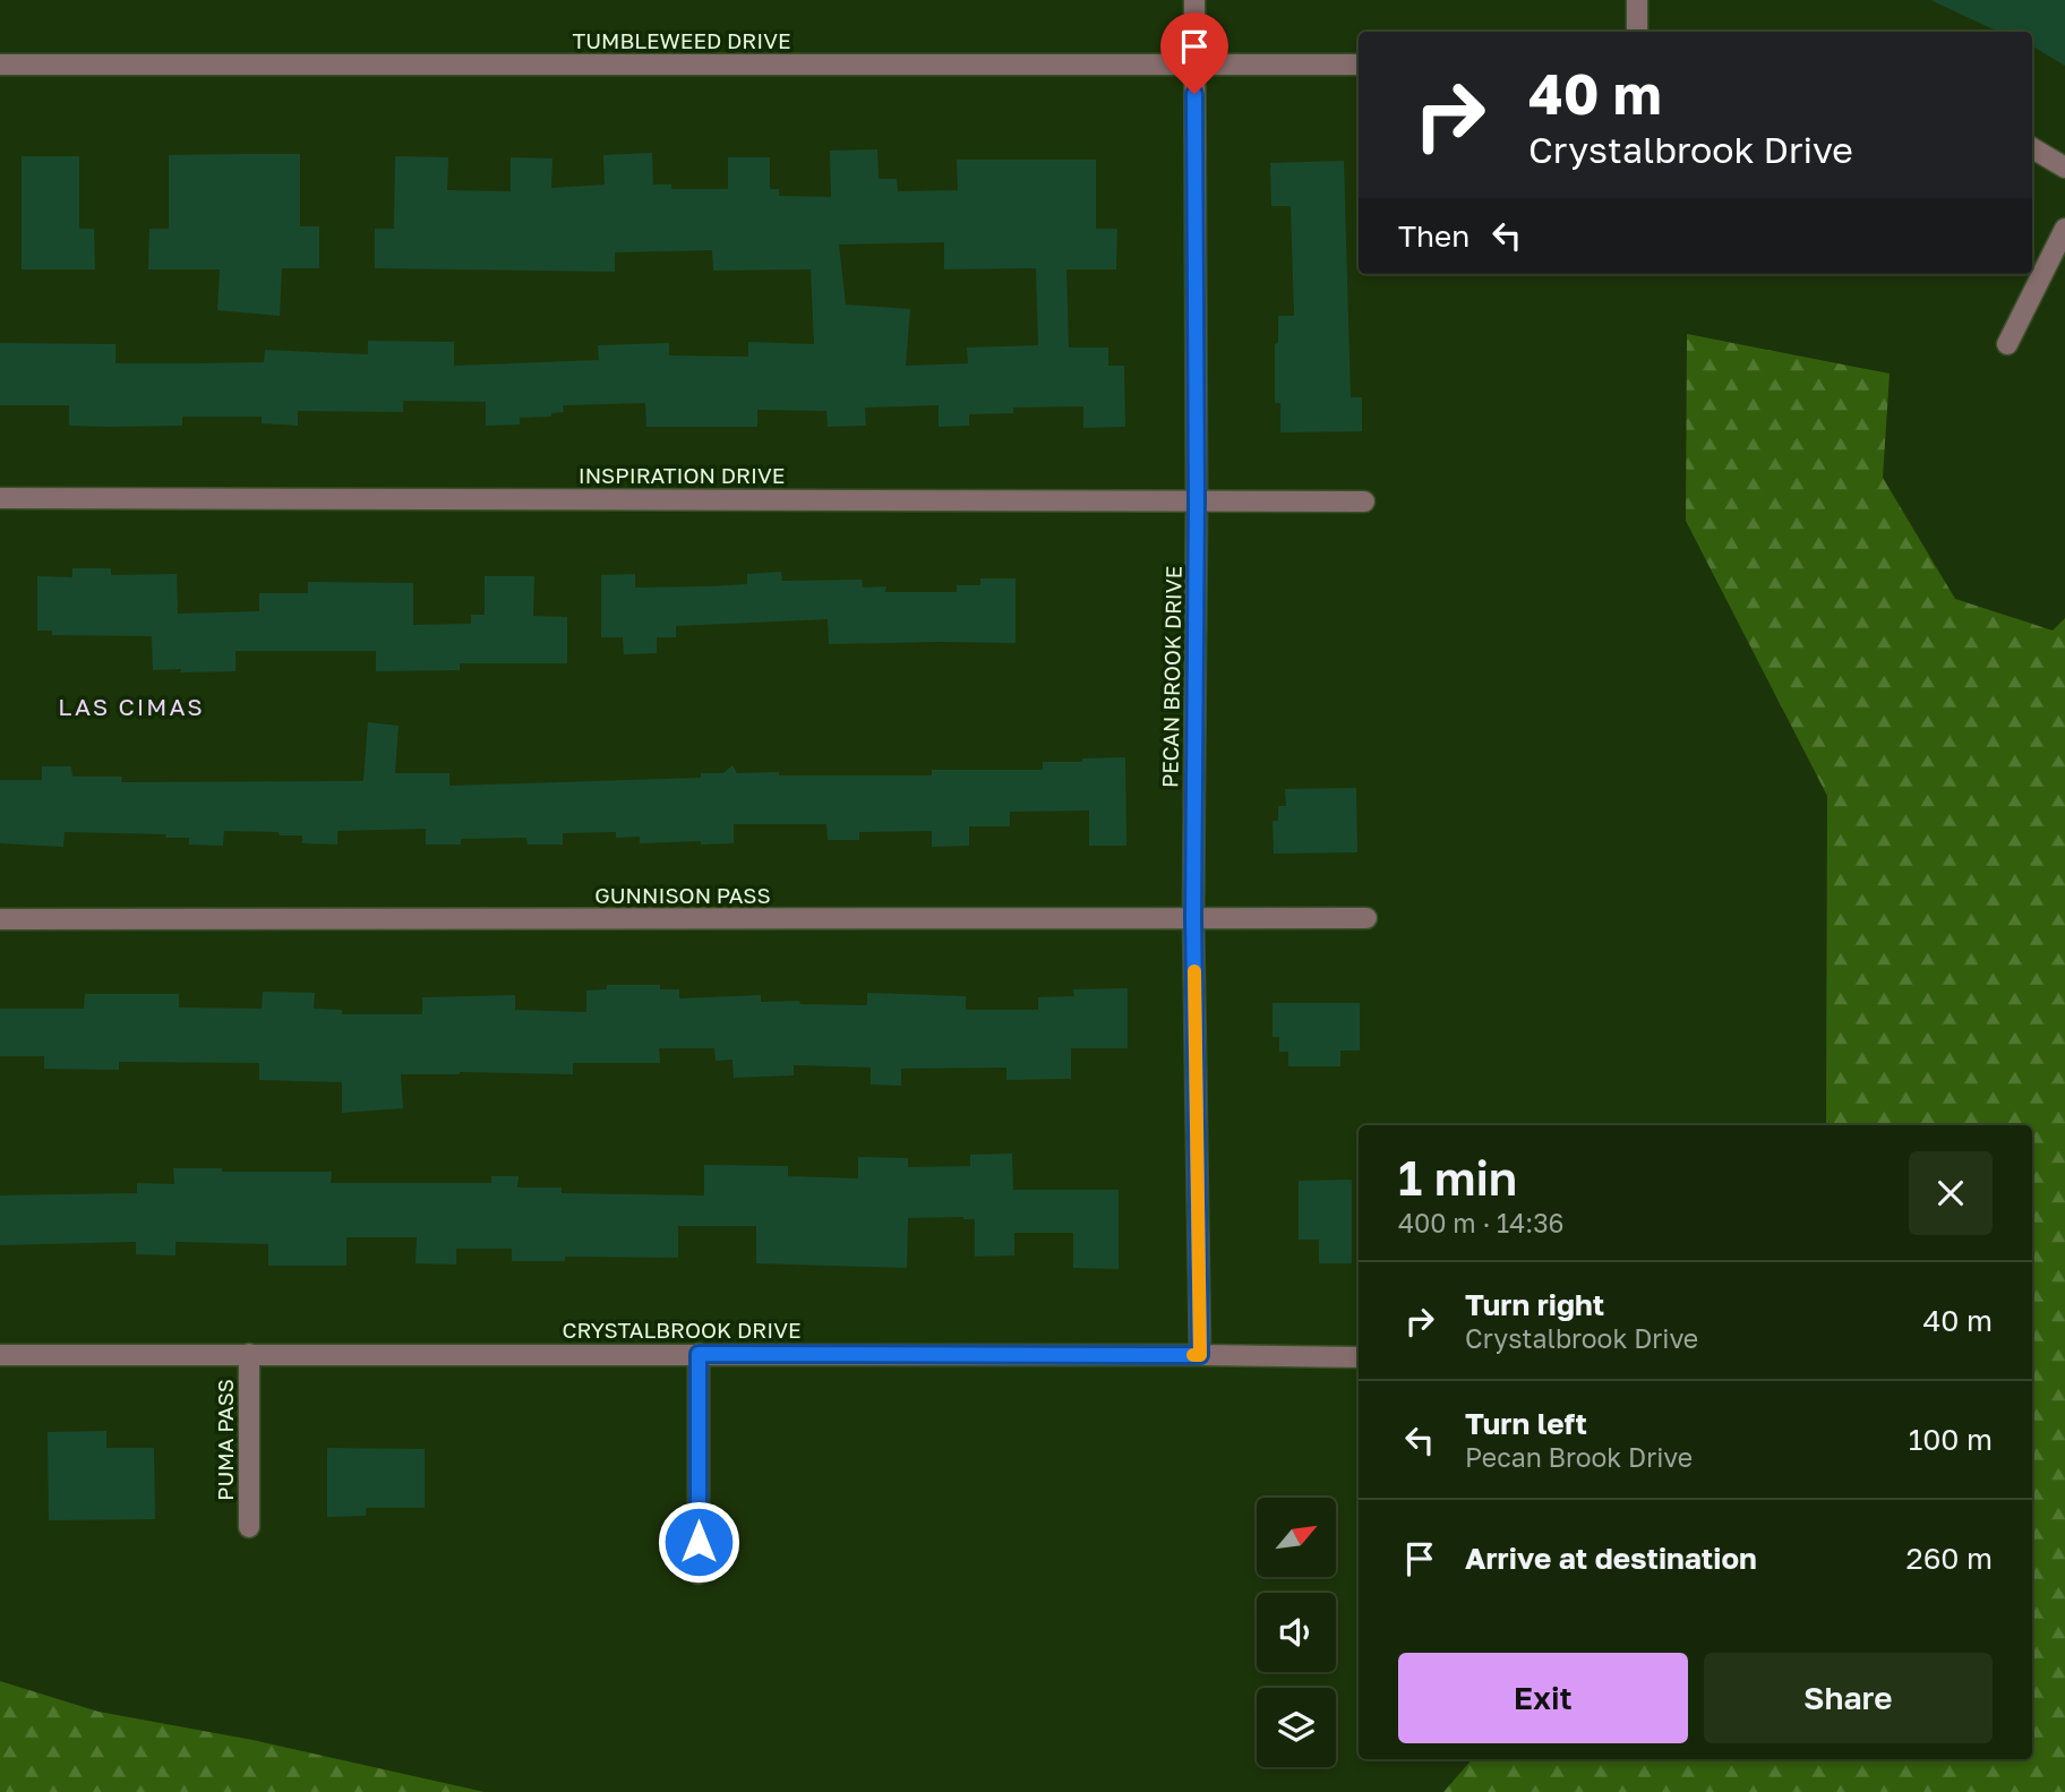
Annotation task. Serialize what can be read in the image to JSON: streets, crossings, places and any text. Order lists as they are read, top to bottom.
{
  "streets": {
    "street": [
      "TUMBLEWEED DRIVE",
      "INSPIRATION DRIVE",
      "PECAN BROOK DRIVE",
      "GUNNISON PASS",
      "CRYSTALBROOK DRIVE",
      "PUMA PASS"
    ]
  },
  "crossings": [
    ["TUMBLEWEED DRIVE", "PECAN BROOK DRIVE"],
    ["INSPIRATION DRIVE", "PECAN BROOK DRIVE"],
    ["PECAN BROOK DRIVE", "GUNNISON PASS"],
    ["PECAN BROOK DRIVE", "CRYSTALBROOK DRIVE"],
    ["CRYSTALBROOK DRIVE", "PUMA PASS"]
  ],
  "districts": ["LAS CIMAS"],
  "north": "top right",
  "page": {
    "turn": ["40 m", "Crystalbrook Drive"],
    "then": "Then",
    "heading": ["1 min", "400 m · 14:36"],
    "list": [
      {
        "name": "Turn right",
        "note": "Crystalbrook Drive",
        "value": "40 m"
      },
      {
        "name": "Turn left",
        "note": "Pecan Brook Drive",
        "value": "100 m"
      },
      {
        "name": "Arrive at destination",
        "value": "260 m"
      }
    ],
    "buttons": ["Exit", "Share"]
  }
}
